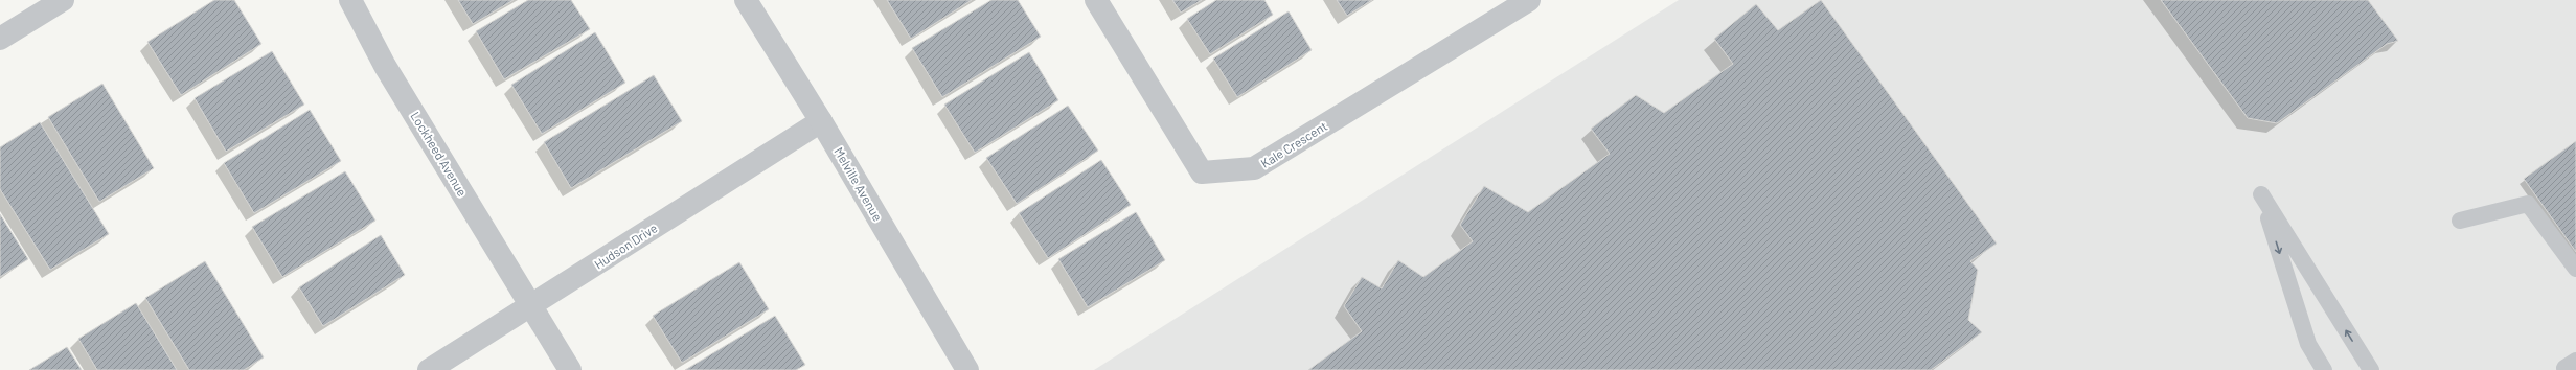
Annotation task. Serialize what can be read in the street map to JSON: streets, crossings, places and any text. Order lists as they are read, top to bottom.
{
  "streets": {
    "street": [
      "Kale Crescent",
      "Lockheed Avenue",
      "Melville Avenue",
      "Hudson Drive"
    ]
  },
  "crossings": [
    ["Lockheed Avenue", "Hudson Drive"],
    ["Melville Avenue", "Hudson Drive"]
  ]
}
